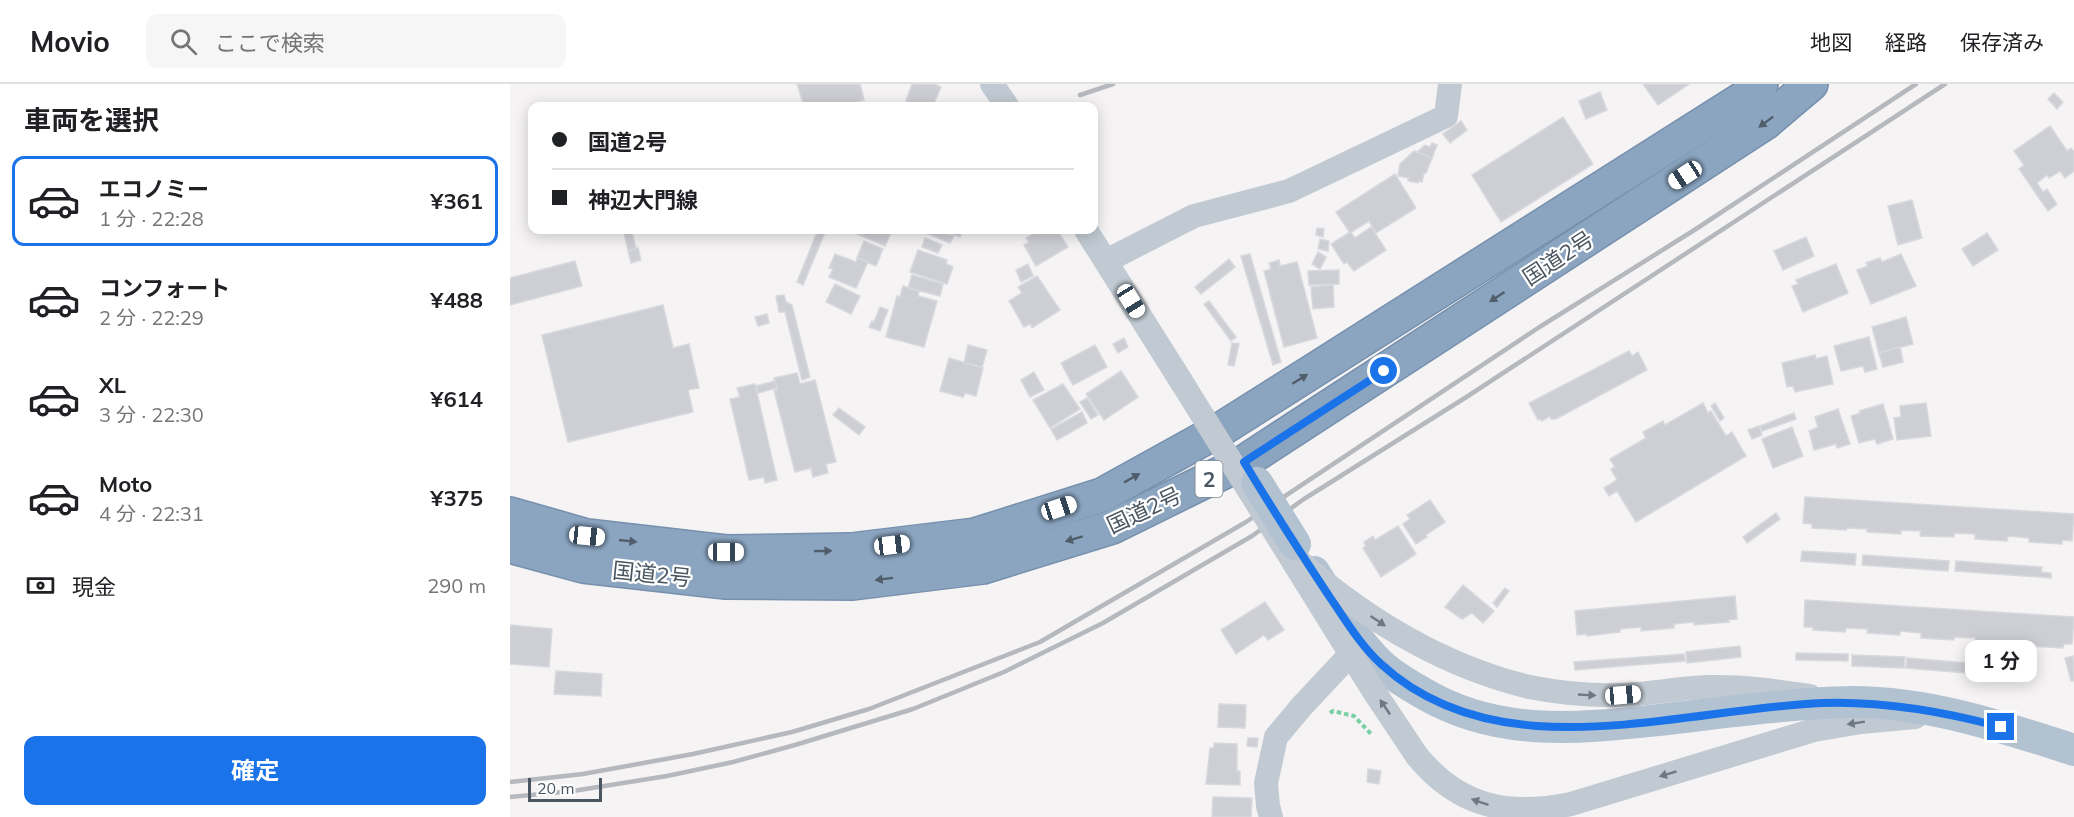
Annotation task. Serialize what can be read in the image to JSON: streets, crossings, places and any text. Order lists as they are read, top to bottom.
{
  "streets": {
    "highway": ["国道2号", "2"]
  },
  "scale_bar": "20 m",
  "page": {
    "header": "Movio",
    "search": "ここで検索",
    "nav": ["地図", "経路", "保存済み"],
    "heading": "車両を選択",
    "banner": ["国道2号", "神辺大門線"],
    "list": [
      {
        "name": "エコノミー",
        "note": "1 分 · 22:28",
        "value": "¥361"
      },
      {
        "name": "コンフォート",
        "note": "2 分 · 22:29",
        "value": "¥488"
      },
      {
        "name": "XL",
        "note": "3 分 · 22:30",
        "value": "¥614"
      },
      {
        "name": "Moto",
        "note": "4 分 · 22:31",
        "value": "¥375"
      }
    ],
    "pay": ["現金", "290 m"],
    "bubble": "1 分",
    "buttons": "確定",
    "scale": "20 m"
  }
}
